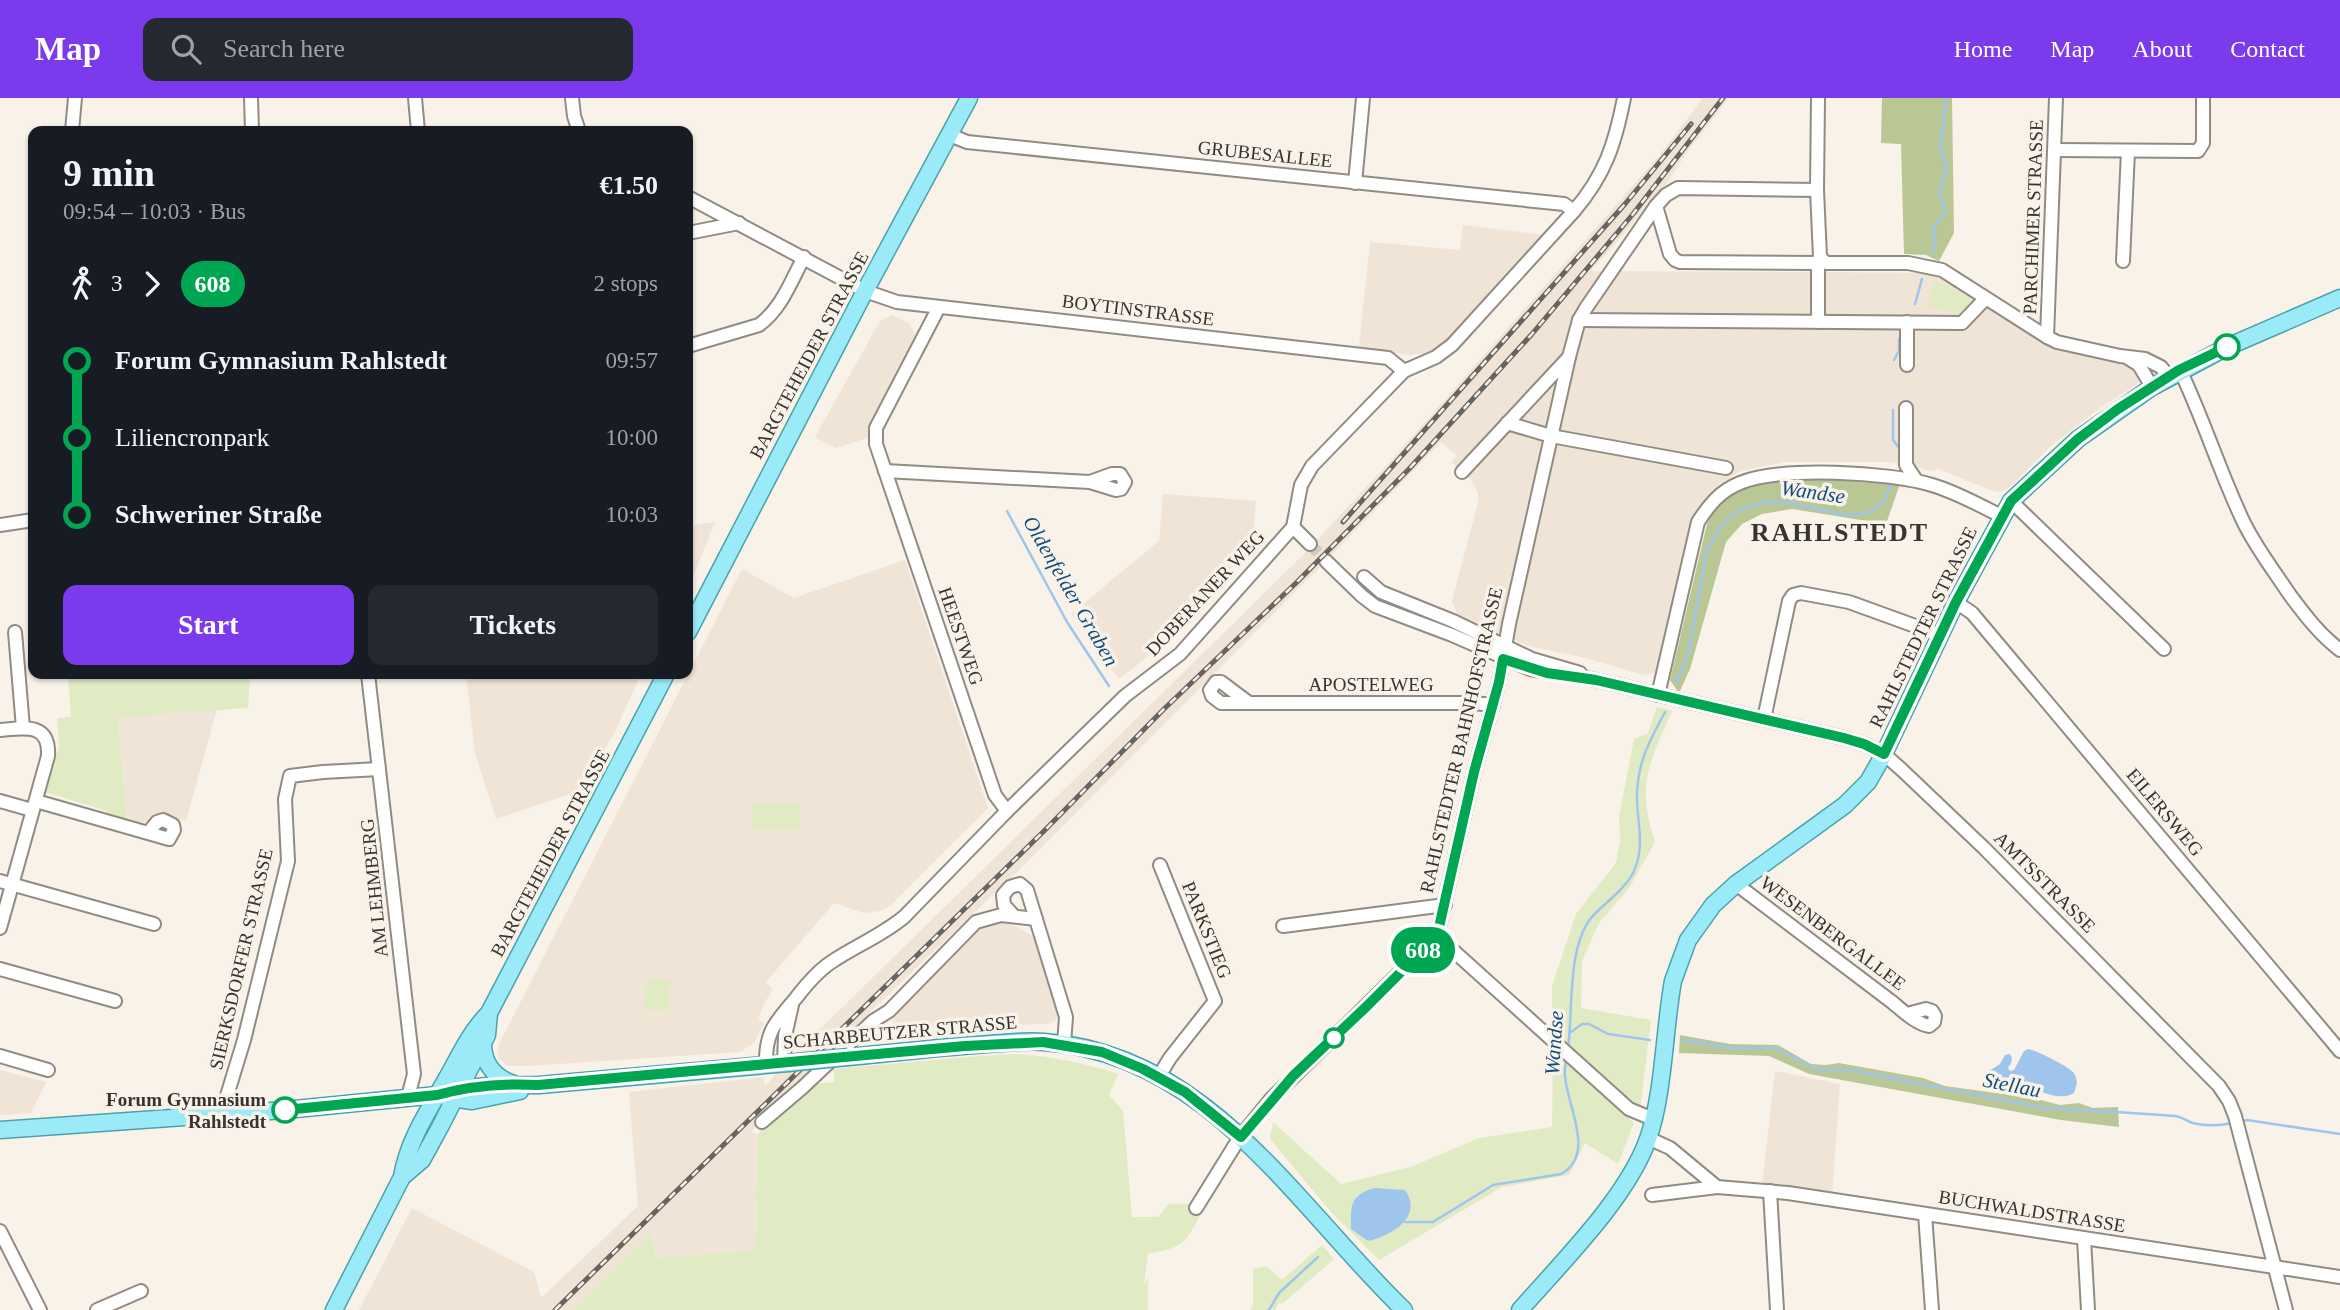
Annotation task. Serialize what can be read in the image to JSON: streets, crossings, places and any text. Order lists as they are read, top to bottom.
{
  "streets": {
    "main road": ["BARGTEHEIDER STRASSE", "RAHLSTEDTER STRASSE", "SCHARBEUTZER STRASSE"],
    "street": [
      "GRUBESALLEE",
      "PARCHIMER STRASSE",
      "BOYTINSTRASSE",
      "DOBERANER WEG",
      "HEESTWEG",
      "APOSTELWEG",
      "RAHLSTEDTER BAHNHOFSTRASSE",
      "EILERSWEG",
      "AMTSSTRASSE",
      "AM LEHMBERG",
      "PARKSTIEG",
      "WESENBERGALLEE",
      "SIERKSDORFER STRASSE",
      "BUCHWALDSTRASSE"
    ]
  },
  "crossings": [
    ["GRUBESALLEE", "BARGTEHEIDER STRASSE"],
    ["GRUBESALLEE", "DOBERANER WEG"],
    ["BOYTINSTRASSE", "BARGTEHEIDER STRASSE"],
    ["BOYTINSTRASSE", "DOBERANER WEG"],
    ["BOYTINSTRASSE", "HEESTWEG"],
    ["BARGTEHEIDER STRASSE", "SCHARBEUTZER STRASSE"],
    ["DOBERANER WEG", "HEESTWEG"],
    ["DOBERANER WEG", "SCHARBEUTZER STRASSE"],
    ["RAHLSTEDTER STRASSE", "EILERSWEG"],
    ["RAHLSTEDTER STRASSE", "AMTSSTRASSE"],
    ["RAHLSTEDTER STRASSE", "WESENBERGALLEE"],
    ["APOSTELWEG", "RAHLSTEDTER BAHNHOFSTRASSE"],
    ["RAHLSTEDTER BAHNHOFSTRASSE", "AMTSSTRASSE"],
    ["AMTSSTRASSE", "BUCHWALDSTRASSE"],
    ["AM LEHMBERG", "SIERKSDORFER STRASSE"],
    ["AM LEHMBERG", "SCHARBEUTZER STRASSE"],
    ["PARKSTIEG", "SCHARBEUTZER STRASSE"],
    ["SIERKSDORFER STRASSE", "SCHARBEUTZER STRASSE"]
  ],
  "districts": ["RAHLSTEDT"],
  "water": ["Wandse", "Oldenfelder Graben", "Stellau"],
  "places": ["Forum Gymnasium Rahlstedt"],
  "lines": ["bus line 608"],
  "page": {
    "header": "Map",
    "search": "Search here",
    "nav": [
      "Home",
      "Map",
      "About",
      "Contact"
    ],
    "on_map": "608",
    "heading": ["9 min", "09:54 – 10:03 · Bus", "€1.50"],
    "legs": ["3", "608", "2 stops"],
    "list": [
      {
        "name": "Forum Gymnasium Rahlstedt",
        "value": "09:57"
      },
      {
        "name": "Liliencronpark",
        "value": "10:00"
      },
      {
        "name": "Schweriner Straße",
        "value": "10:03"
      }
    ],
    "buttons": ["Start", "Tickets"]
  }
}
